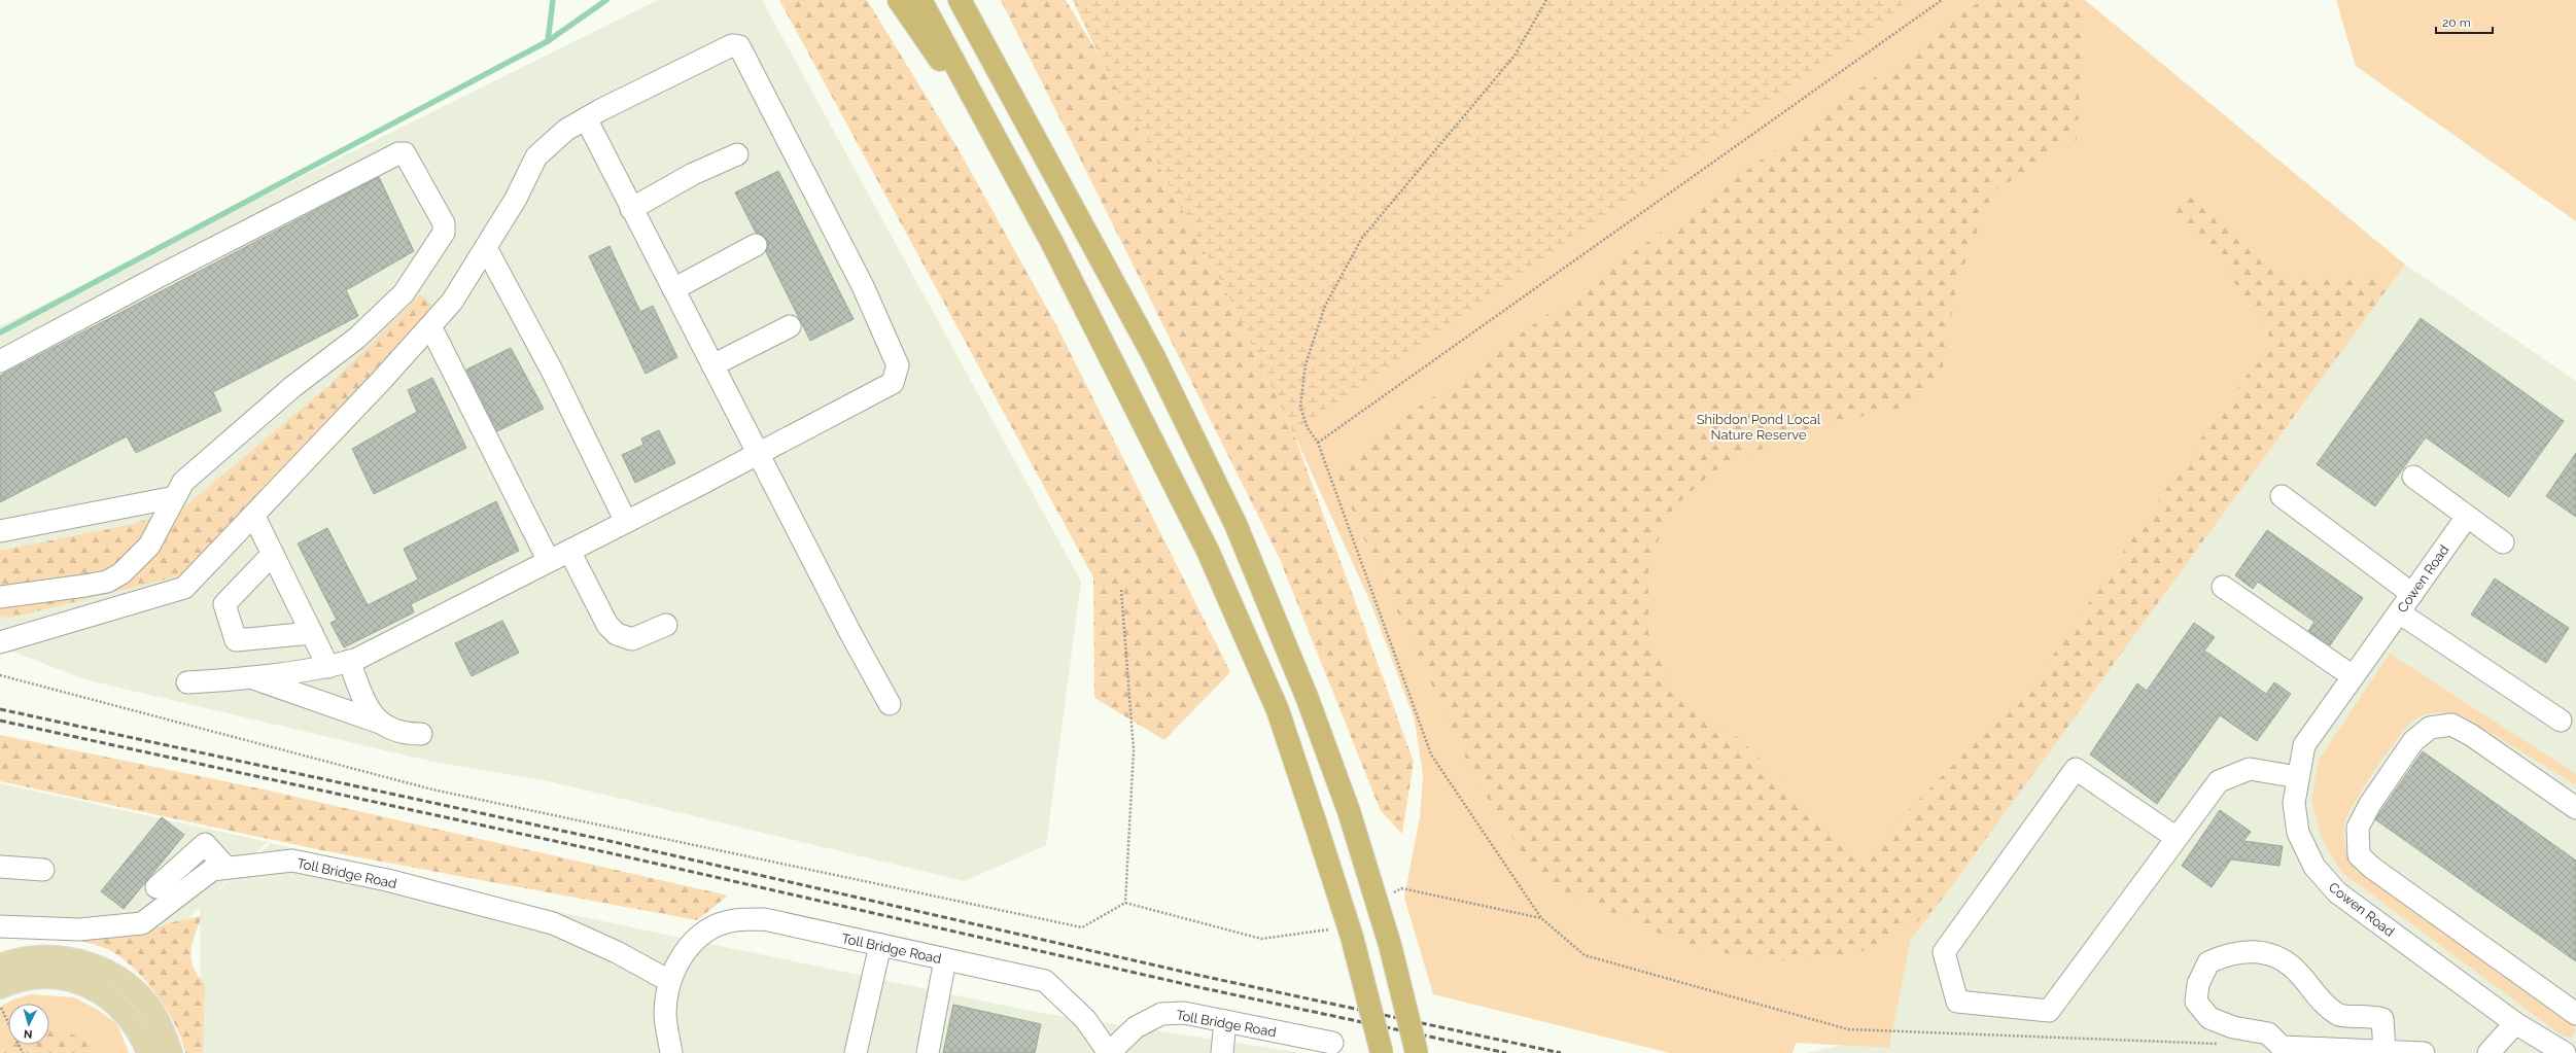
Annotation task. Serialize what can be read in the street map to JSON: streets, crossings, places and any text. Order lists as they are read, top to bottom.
{
  "streets": {
    "street": ["Cowen Road", "Toll Bridge Road"]
  },
  "parks": ["Shibdon Pond Local Nature Reserve"],
  "scale_bar": "20 m",
  "north": "bottom"
}
